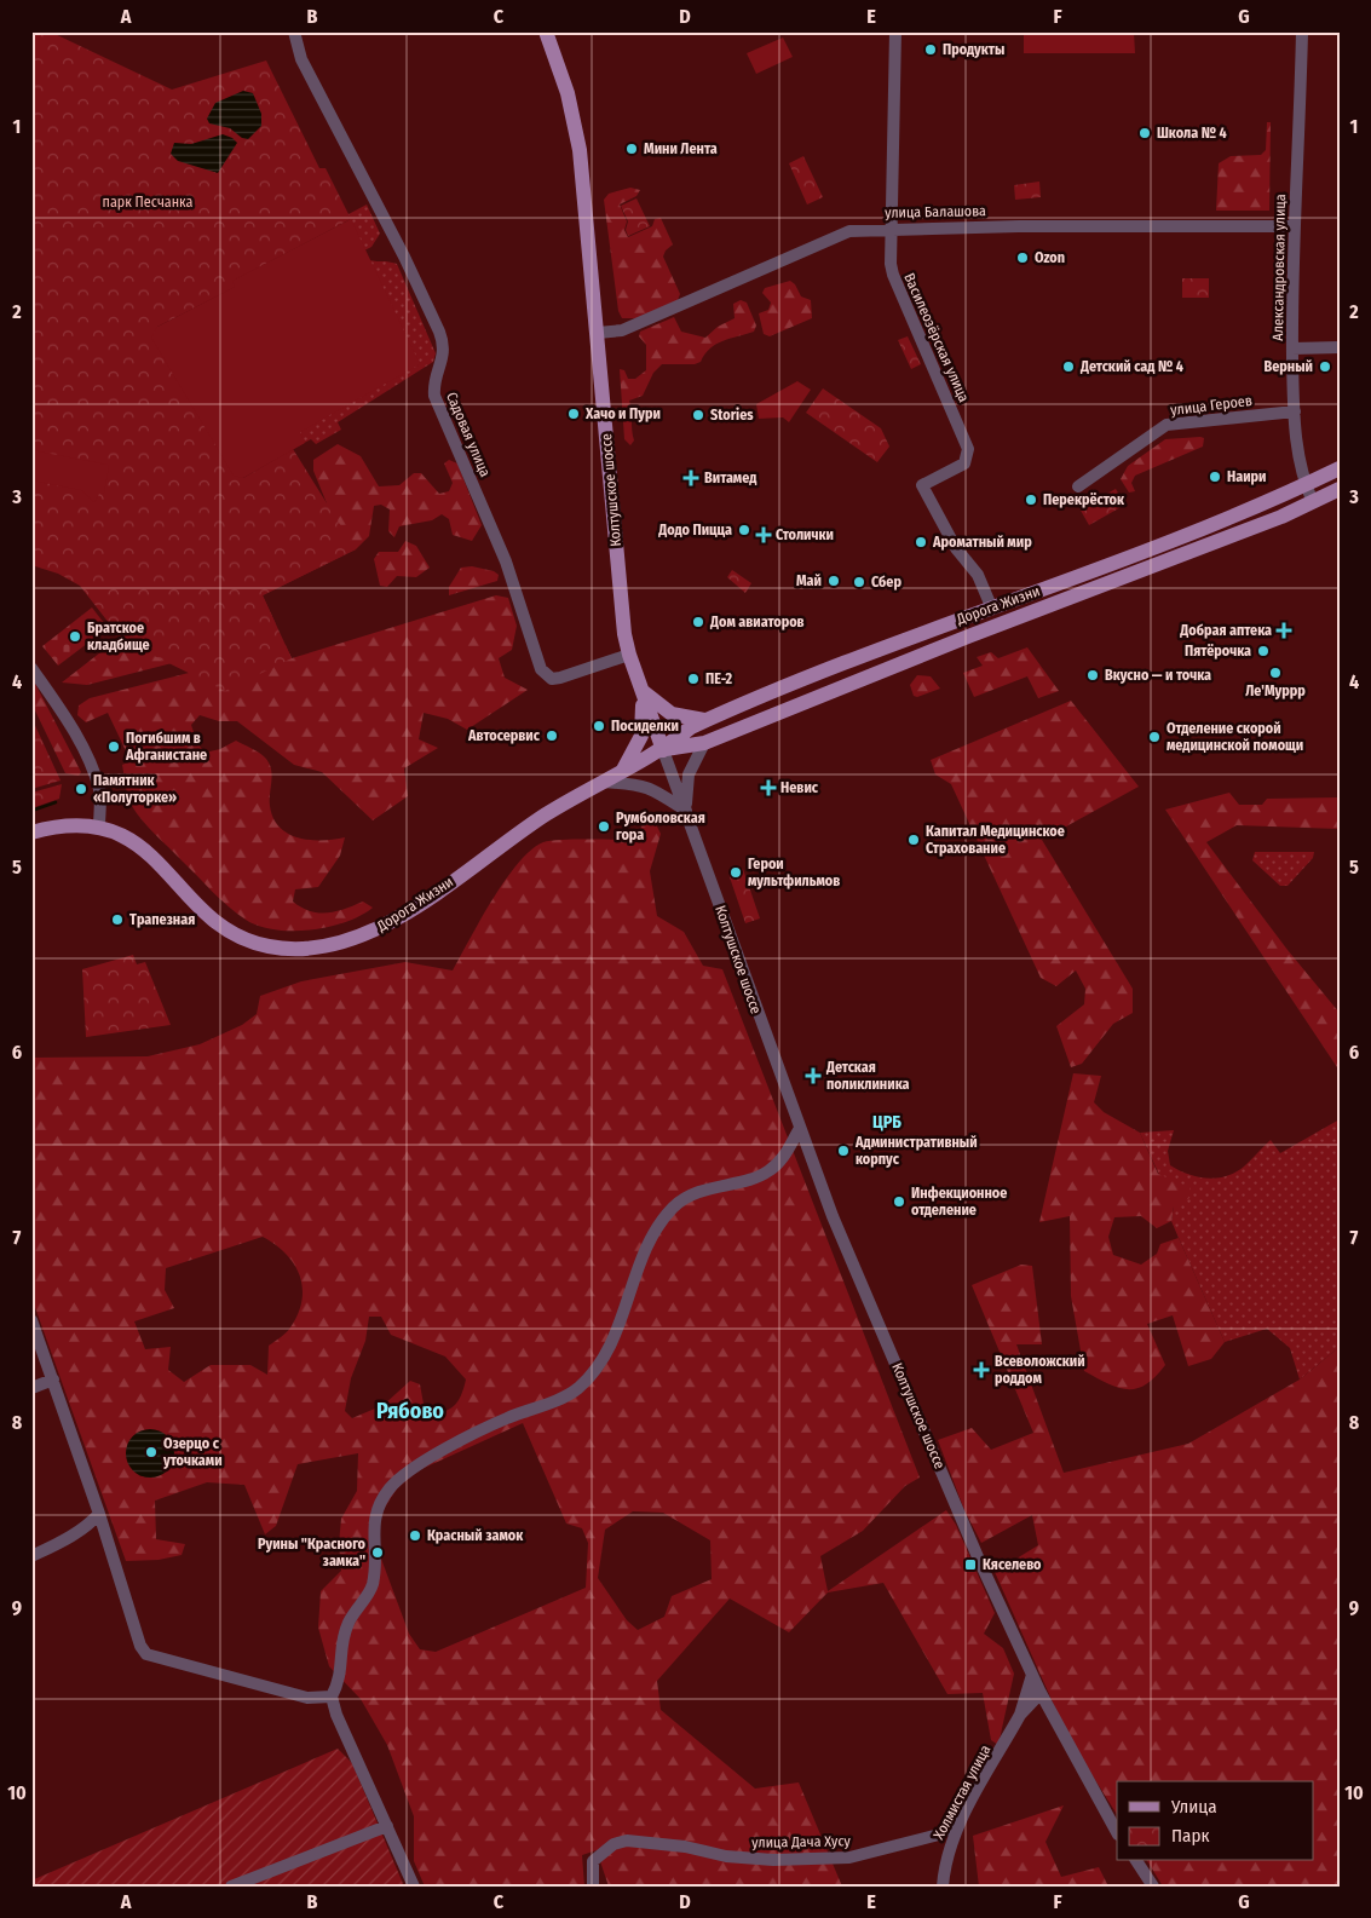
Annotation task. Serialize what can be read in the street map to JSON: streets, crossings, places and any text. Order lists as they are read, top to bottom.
{
  "streets": {
    "main road": ["Колтушское шоссе", "Дорога Жизни"],
    "street": [
      "улица Балашова",
      "Александровская улица",
      "Василеозёрская улица",
      "улица Героев",
      "Садовая улица",
      "Холмистая улица",
      "улица Дача Хусу"
    ]
  },
  "crossings": [
    ["улица Балашова", "Александровская улица"],
    ["улица Балашова", "Василеозёрская улица"],
    ["улица Балашова", "Колтушское шоссе"],
    ["Александровская улица", "улица Героев"],
    ["Александровская улица", "Дорога Жизни"],
    ["Василеозёрская улица", "Дорога Жизни"],
    ["Садовая улица", "Колтушское шоссе"],
    ["Колтушское шоссе", "Дорога Жизни"],
    ["Холмистая улица", "улица Дача Хусу"]
  ],
  "districts": ["ЦРБ", "Рябово"],
  "parks": ["парк Песчанка"],
  "places": {
    "other": [
      "Продукты",
      "Школа № 4",
      "Мини Лента",
      "Ozon",
      "Детский сад № 4",
      "Верный",
      "Хачо и Пури",
      "Stories",
      "Наири",
      "Перекрёсток",
      "Додо Пицца",
      "Ароматный мир",
      "Май",
      "Сбер",
      "Дом авиаторов",
      "Братское кладбище",
      "Пятёрочка",
      "Ле'Муррр",
      "Вкусно — и точка",
      "ПЕ-2",
      "Посиделки",
      "Автосервис",
      "Отделение скорой медицинской помощи",
      "Погибшим в Афганистане",
      "Памятник «Полуторке»",
      "Румболовская гора",
      "Капитал Медицинское Страхование",
      "Герои мультфильмов",
      "Трапезная",
      "Административный корпус",
      "Инфекционное отделение",
      "Озерцо с уточками",
      "Красный замок",
      "Руины \"Красного замка\""
    ],
    "health": [
      "Витамед",
      "Столички",
      "Добрая аптека",
      "Невис",
      "Детская поликлиника",
      "Всеволожский роддом"
    ],
    "transit": ["Кяселево"]
  },
  "legend": ["Улица", "Парк"],
  "grid": {
    "columns": [
      "A",
      "B",
      "C",
      "D",
      "E",
      "F",
      "G"
    ],
    "rows": [
      "1",
      "2",
      "3",
      "4",
      "5",
      "6",
      "7",
      "8",
      "9",
      "10"
    ]
  }
}
